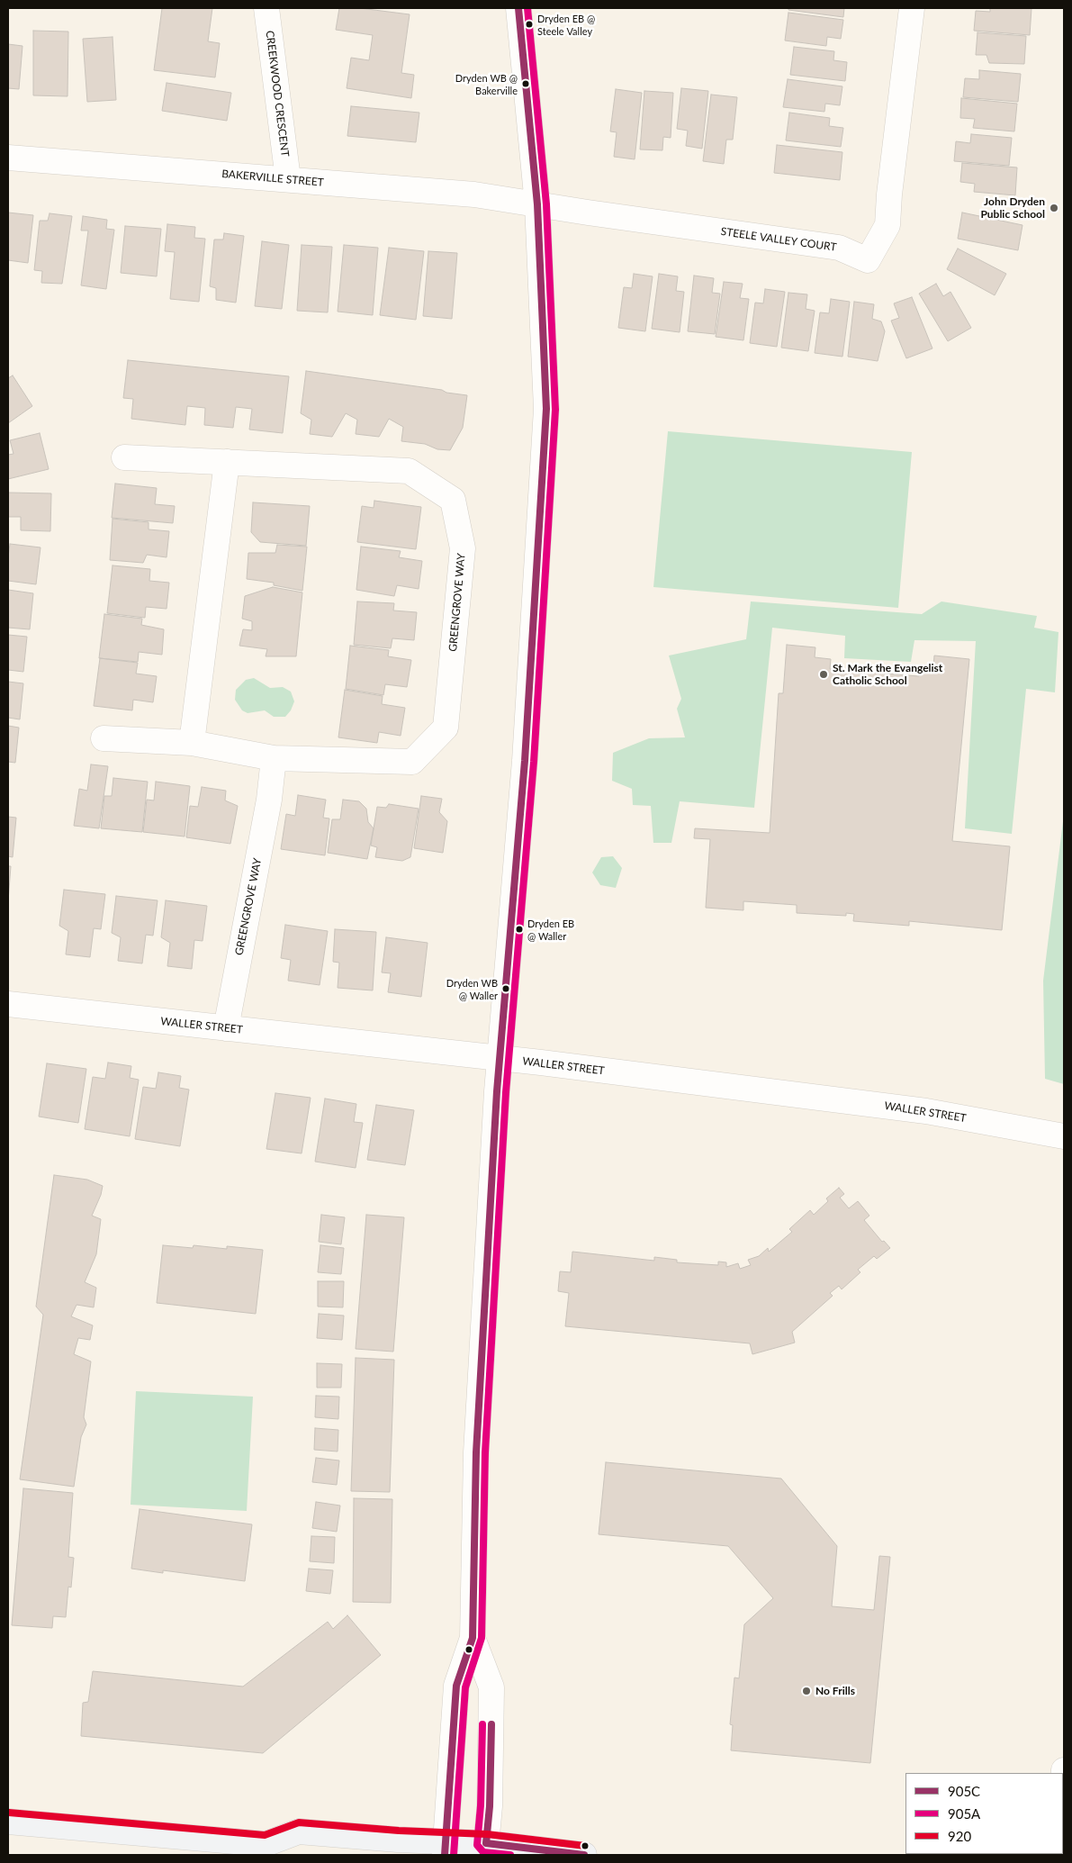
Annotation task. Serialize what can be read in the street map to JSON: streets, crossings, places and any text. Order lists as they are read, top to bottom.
{
  "streets": {
    "street": [
      "CREEKWOOD CRESCENT",
      "BAKERVILLE STREET",
      "STEELE VALLEY COURT",
      "GREENGROVE WAY",
      "WALLER STREET"
    ]
  },
  "crossings": [
    ["CREEKWOOD CRESCENT", "BAKERVILLE STREET"],
    ["BAKERVILLE STREET", "STEELE VALLEY COURT"],
    ["GREENGROVE WAY", "WALLER STREET"]
  ],
  "places": [
    "Dryden EB @ Steele Valley",
    "Dryden WB @ Bakerville",
    "John Dryden Public School",
    "St. Mark the Evangelist Catholic School",
    "Dryden EB @ Waller",
    "Dryden WB @ Waller",
    "No Frills"
  ],
  "lines": ["transit line 905C", "transit line 905A", "transit line 920"],
  "legend": ["905C", "905A", "920"]
}
